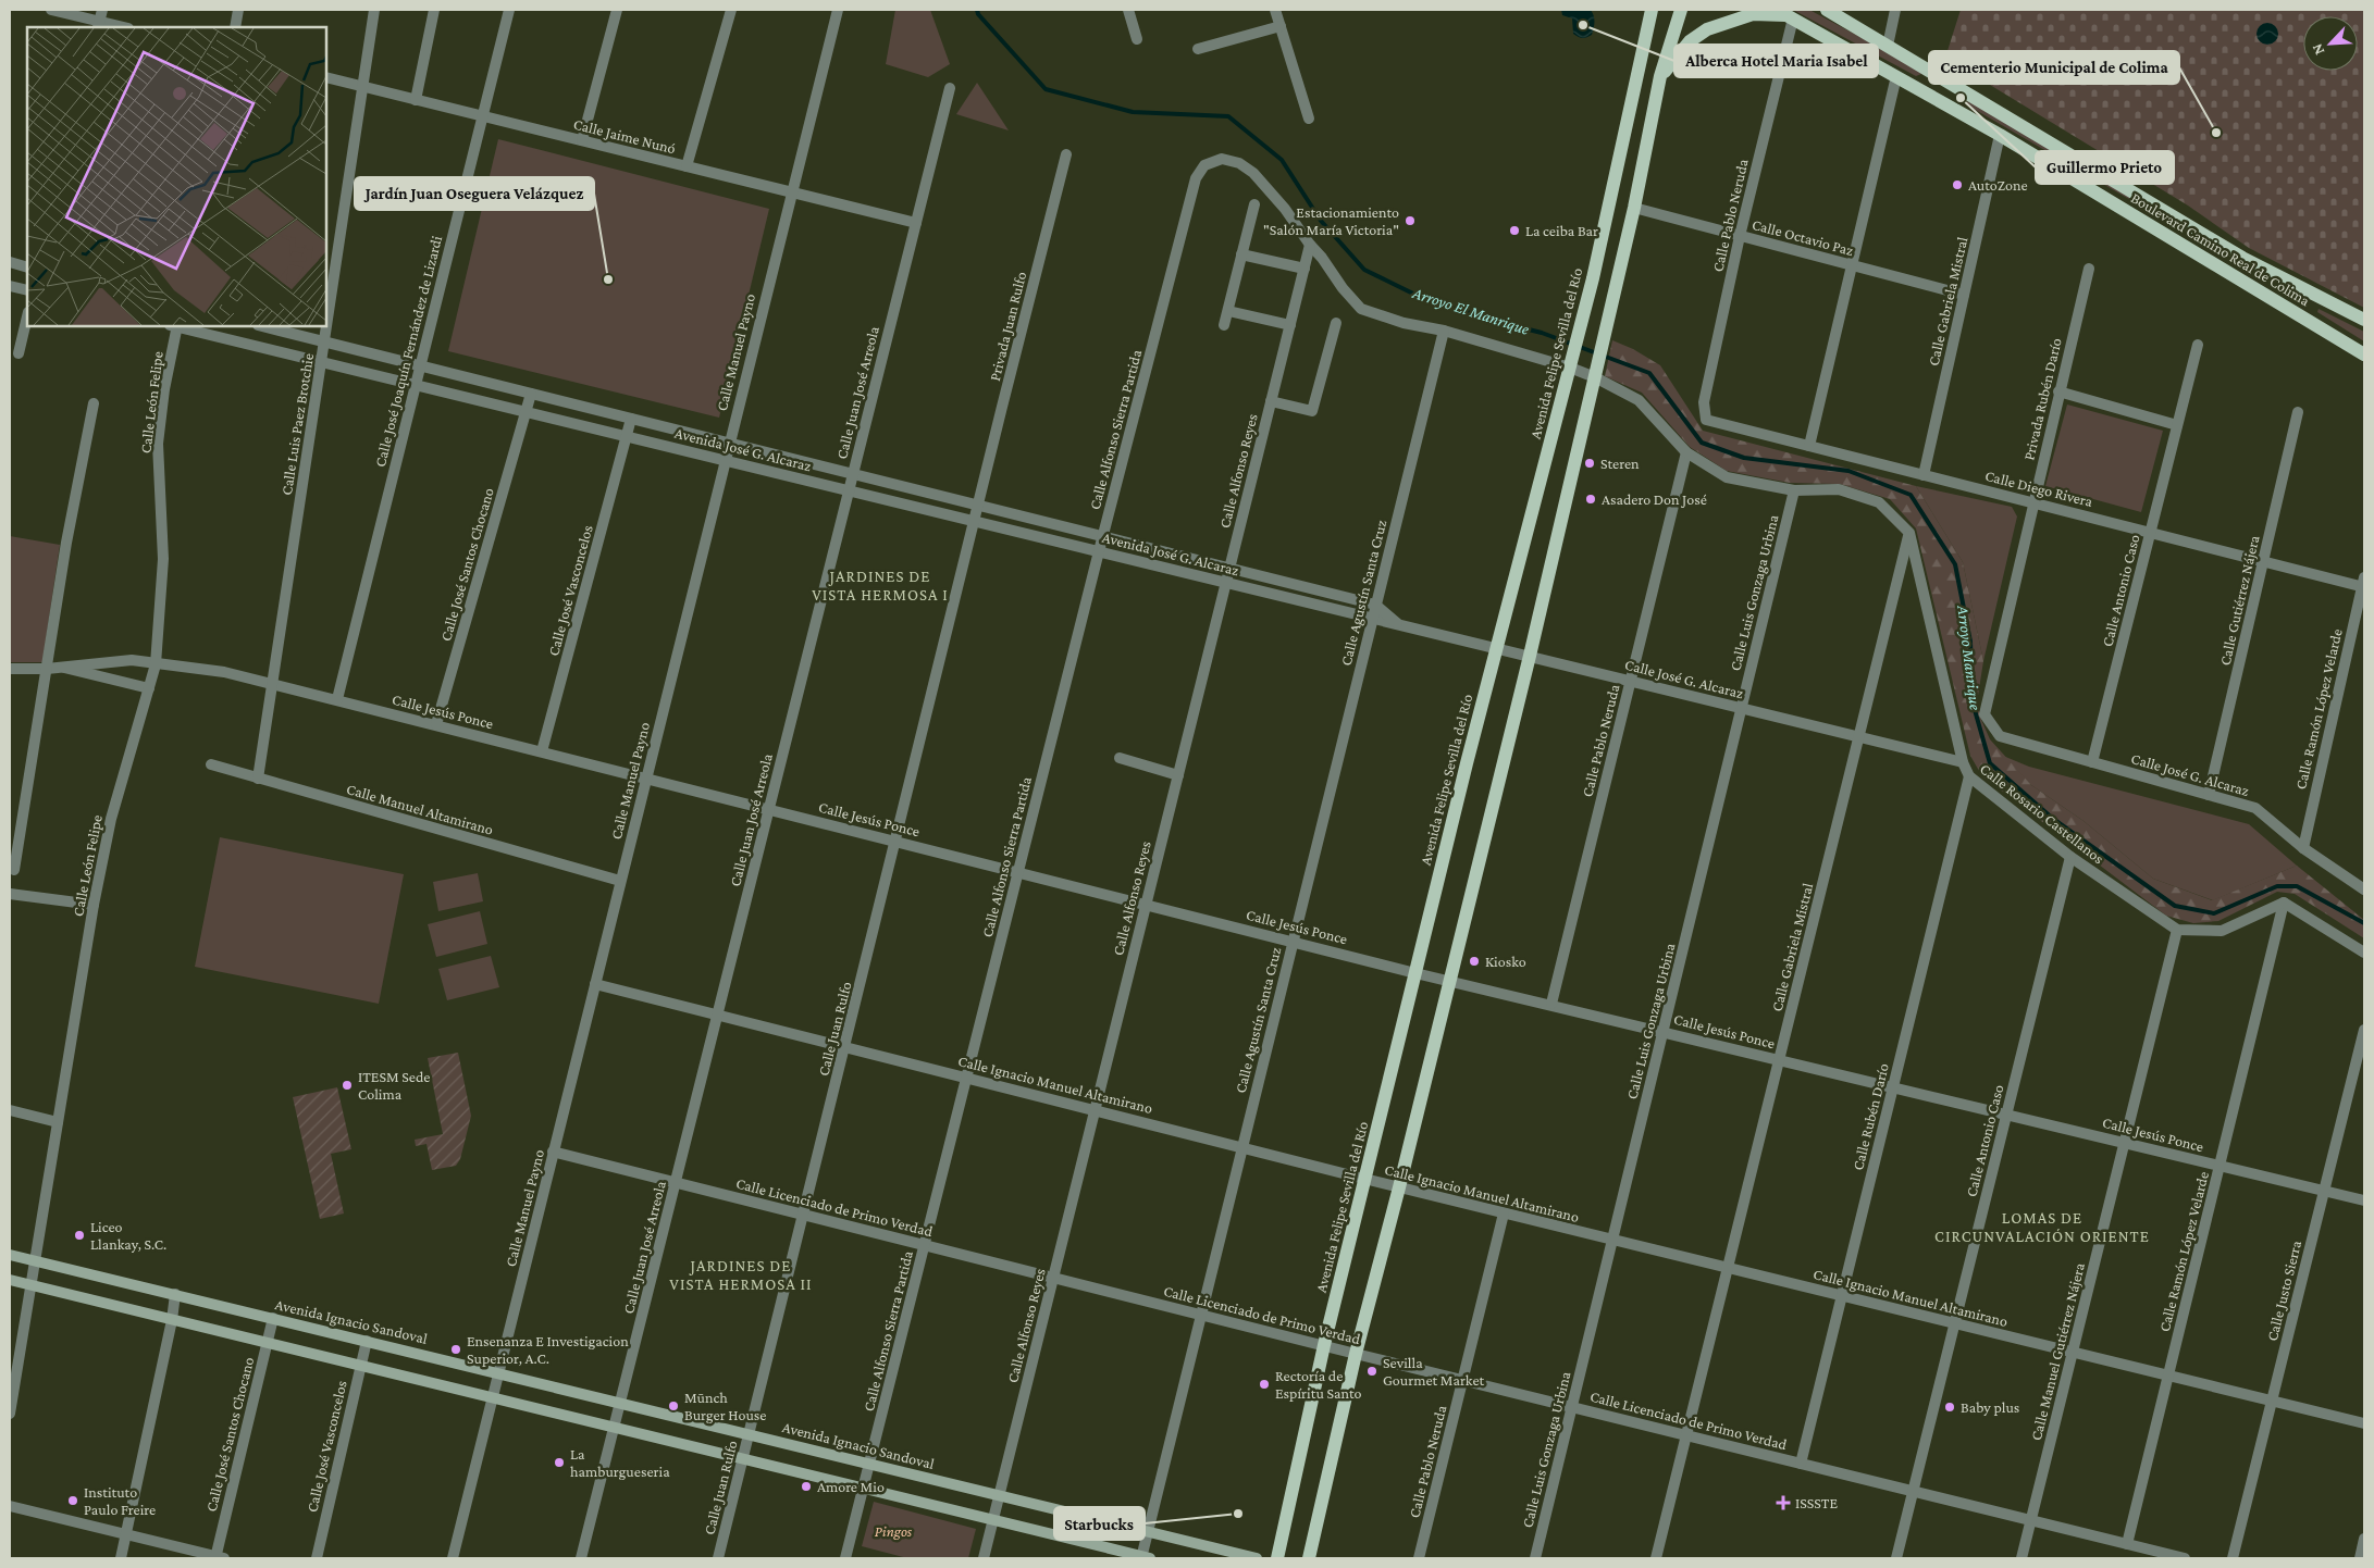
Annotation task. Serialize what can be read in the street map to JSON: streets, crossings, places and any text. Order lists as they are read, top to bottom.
{
  "streets": {
    "main road": ["Boulevard Camino Real de Colima", "Avenida Felipe Sevilla del Río", "Avenida Ignacio Sandoval"],
    "street": [
      "Calle Jaime Nunó",
      "Calle Pablo Neruda",
      "Calle Octavio Paz",
      "Calle Gabriela Mistral",
      "Privada Juan Rulfo",
      "Calle José Joaquín Fernández de Lizardi",
      "Calle Manuel Payno",
      "Calle Juan José Arreola",
      "Privada Rubén Darío",
      "Calle León Felipe",
      "Calle Luis Paez Brotchie",
      "Calle Alfonso Sierra Partida",
      "Avenida José G. Alcaraz",
      "Calle Alfonso Reyes",
      "Calle Diego Rivera",
      "Calle José Santos Chocano",
      "Calle José Vasconcelos",
      "Calle Antonio Caso",
      "Calle Agustín Santa Cruz",
      "Calle Luis Gonzaga Urbina",
      "Calle Gutiérrez Nájera",
      "Calle José G. Alcaraz",
      "Calle Ramón López Velarde",
      "Calle Jesús Ponce",
      "Calle Manuel Altamirano",
      "Calle Rosario Castellanos",
      "Calle Juan Rulfo",
      "Calle Ignacio Manuel Altamirano",
      "Calle Rubén Darío",
      "Calle Licenciado de Primo Verdad",
      "Calle Justo Sierra",
      "Calle Manuel Gutiérrez Nájera"
    ]
  },
  "crossings": [
    ["Calle Jaime Nunó", "Calle José Joaquín Fernández de Lizardi"],
    ["Calle Jaime Nunó", "Calle Manuel Payno"],
    ["Calle Jaime Nunó", "Calle Juan José Arreola"],
    ["Calle Jaime Nunó", "Calle Luis Paez Brotchie"],
    ["Calle Pablo Neruda", "Calle Octavio Paz"],
    ["Calle Pablo Neruda", "Boulevard Camino Real de Colima"],
    ["Calle Pablo Neruda", "Calle Diego Rivera"],
    ["Calle Pablo Neruda", "Calle José G. Alcaraz"],
    ["Calle Pablo Neruda", "Calle Jesús Ponce"],
    ["Calle Pablo Neruda", "Calle Ignacio Manuel Altamirano"],
    ["Calle Pablo Neruda", "Calle Licenciado de Primo Verdad"],
    ["Calle Octavio Paz", "Calle Gabriela Mistral"],
    ["Boulevard Camino Real de Colima", "Calle Gabriela Mistral"],
    ["Calle Gabriela Mistral", "Calle Diego Rivera"],
    ["Calle Gabriela Mistral", "Calle José G. Alcaraz"],
    ["Calle Gabriela Mistral", "Calle Jesús Ponce"],
    ["Calle Gabriela Mistral", "Calle Rosario Castellanos"],
    ["Calle Gabriela Mistral", "Calle Ignacio Manuel Altamirano"],
    ["Calle Gabriela Mistral", "Calle Licenciado de Primo Verdad"],
    ["Privada Juan Rulfo", "Avenida José G. Alcaraz"],
    ["Privada Juan Rulfo", "Calle Juan Rulfo"],
    ["Calle José Joaquín Fernández de Lizardi", "Avenida José G. Alcaraz"],
    ["Calle José Joaquín Fernández de Lizardi", "Calle Jesús Ponce"],
    ["Calle Manuel Payno", "Avenida José G. Alcaraz"],
    ["Calle Manuel Payno", "Calle Jesús Ponce"],
    ["Calle Manuel Payno", "Calle Manuel Altamirano"],
    ["Calle Manuel Payno", "Calle Ignacio Manuel Altamirano"],
    ["Calle Manuel Payno", "Calle Licenciado de Primo Verdad"],
    ["Calle Manuel Payno", "Avenida Ignacio Sandoval"],
    ["Avenida Felipe Sevilla del Río", "Calle José G. Alcaraz"],
    ["Avenida Felipe Sevilla del Río", "Calle Jesús Ponce"],
    ["Avenida Felipe Sevilla del Río", "Calle Ignacio Manuel Altamirano"],
    ["Avenida Felipe Sevilla del Río", "Calle Licenciado de Primo Verdad"],
    ["Calle Juan José Arreola", "Avenida José G. Alcaraz"],
    ["Calle Juan José Arreola", "Calle Jesús Ponce"],
    ["Calle Juan José Arreola", "Calle Ignacio Manuel Altamirano"],
    ["Calle Juan José Arreola", "Calle Licenciado de Primo Verdad"],
    ["Calle Juan José Arreola", "Avenida Ignacio Sandoval"],
    ["Privada Rubén Darío", "Calle Diego Rivera"],
    ["Privada Rubén Darío", "Calle José G. Alcaraz"],
    ["Calle León Felipe", "Calle Jesús Ponce"],
    ["Calle León Felipe", "Avenida Ignacio Sandoval"],
    ["Calle Luis Paez Brotchie", "Avenida José G. Alcaraz"],
    ["Calle Luis Paez Brotchie", "Calle Jesús Ponce"],
    ["Calle Luis Paez Brotchie", "Calle Manuel Altamirano"],
    ["Calle Alfonso Sierra Partida", "Avenida José G. Alcaraz"],
    ["Calle Alfonso Sierra Partida", "Calle Alfonso Reyes"],
    ["Calle Alfonso Sierra Partida", "Calle Jesús Ponce"],
    ["Calle Alfonso Sierra Partida", "Calle Ignacio Manuel Altamirano"],
    ["Calle Alfonso Sierra Partida", "Calle Licenciado de Primo Verdad"],
    ["Calle Alfonso Sierra Partida", "Avenida Ignacio Sandoval"],
    ["Avenida José G. Alcaraz", "Calle Alfonso Reyes"],
    ["Avenida José G. Alcaraz", "Calle José Santos Chocano"],
    ["Avenida José G. Alcaraz", "Calle José Vasconcelos"],
    ["Avenida José G. Alcaraz", "Calle Agustín Santa Cruz"],
    ["Avenida José G. Alcaraz", "Calle José G. Alcaraz"],
    ["Avenida José G. Alcaraz", "Calle Juan Rulfo"],
    ["Calle Alfonso Reyes", "Calle Jesús Ponce"],
    ["Calle Alfonso Reyes", "Calle Ignacio Manuel Altamirano"],
    ["Calle Alfonso Reyes", "Calle Licenciado de Primo Verdad"],
    ["Calle Alfonso Reyes", "Avenida Ignacio Sandoval"],
    ["Calle Diego Rivera", "Calle Antonio Caso"],
    ["Calle Diego Rivera", "Calle Gutiérrez Nájera"],
    ["Calle Diego Rivera", "Calle Ramón López Velarde"],
    ["Calle José Santos Chocano", "Calle Jesús Ponce"],
    ["Calle José Santos Chocano", "Avenida Ignacio Sandoval"],
    ["Calle José Vasconcelos", "Calle Jesús Ponce"],
    ["Calle José Vasconcelos", "Avenida Ignacio Sandoval"],
    ["Calle Antonio Caso", "Calle José G. Alcaraz"],
    ["Calle Antonio Caso", "Calle Jesús Ponce"],
    ["Calle Antonio Caso", "Calle Rosario Castellanos"],
    ["Calle Antonio Caso", "Calle Ignacio Manuel Altamirano"],
    ["Calle Antonio Caso", "Calle Licenciado de Primo Verdad"],
    ["Calle Agustín Santa Cruz", "Calle José G. Alcaraz"],
    ["Calle Agustín Santa Cruz", "Calle Jesús Ponce"],
    ["Calle Agustín Santa Cruz", "Calle Ignacio Manuel Altamirano"],
    ["Calle Agustín Santa Cruz", "Calle Licenciado de Primo Verdad"],
    ["Calle Agustín Santa Cruz", "Avenida Ignacio Sandoval"],
    ["Calle Luis Gonzaga Urbina", "Calle José G. Alcaraz"],
    ["Calle Luis Gonzaga Urbina", "Calle Jesús Ponce"],
    ["Calle Luis Gonzaga Urbina", "Calle Ignacio Manuel Altamirano"],
    ["Calle Luis Gonzaga Urbina", "Calle Licenciado de Primo Verdad"],
    ["Calle Gutiérrez Nájera", "Calle José G. Alcaraz"],
    ["Calle José G. Alcaraz", "Calle Ramón López Velarde"],
    ["Calle José G. Alcaraz", "Calle Rosario Castellanos"],
    ["Calle Ramón López Velarde", "Calle Jesús Ponce"],
    ["Calle Ramón López Velarde", "Calle Ignacio Manuel Altamirano"],
    ["Calle Ramón López Velarde", "Calle Licenciado de Primo Verdad"],
    ["Calle Jesús Ponce", "Calle Juan Rulfo"],
    ["Calle Jesús Ponce", "Calle Rubén Darío"],
    ["Calle Jesús Ponce", "Calle Justo Sierra"],
    ["Calle Jesús Ponce", "Calle Manuel Gutiérrez Nájera"],
    ["Calle Rosario Castellanos", "Calle Rubén Darío"],
    ["Calle Rosario Castellanos", "Calle Manuel Gutiérrez Nájera"],
    ["Calle Juan Rulfo", "Calle Ignacio Manuel Altamirano"],
    ["Calle Juan Rulfo", "Calle Licenciado de Primo Verdad"],
    ["Calle Juan Rulfo", "Avenida Ignacio Sandoval"],
    ["Calle Ignacio Manuel Altamirano", "Calle Rubén Darío"],
    ["Calle Ignacio Manuel Altamirano", "Calle Justo Sierra"],
    ["Calle Ignacio Manuel Altamirano", "Calle Manuel Gutiérrez Nájera"],
    ["Calle Rubén Darío", "Calle Licenciado de Primo Verdad"],
    ["Calle Licenciado de Primo Verdad", "Calle Manuel Gutiérrez Nájera"]
  ],
  "districts": ["JARDINES DE VISTA HERMOSA I", "LOMAS DE CIRCUNVALACIÓN ORIENTE", "JARDINES DE VISTA HERMOSA II"],
  "water": ["Arroyo El Manrique", "Arroyo Manrique"],
  "parks": ["Pingos"],
  "places": {
    "other": [
      "Alberca Hotel Maria Isabel",
      "Guillermo Prieto",
      "Cementerio Municipal de Colima",
      "AutoZone",
      "Estacionamiento \"Salón María Victoria\"",
      "La ceiba Bar",
      "Jardín Juan Oseguera Velázquez",
      "Steren",
      "Asadero Don José",
      "Kiosko",
      "ITESM Sede Colima",
      "Liceo Llankay, S.C.",
      "Ensenanza E Investigacion Superior, A.C.",
      "Sevilla Gourmet Market",
      "Rectoría de Espíritu Santo",
      "Mūnch Burger House",
      "Baby plus",
      "La hamburgueseria",
      "Amore Mio",
      "Instituto Paulo Freire",
      "Starbucks"
    ],
    "health": ["ISSSTE"]
  },
  "north": "bottom left"
}
